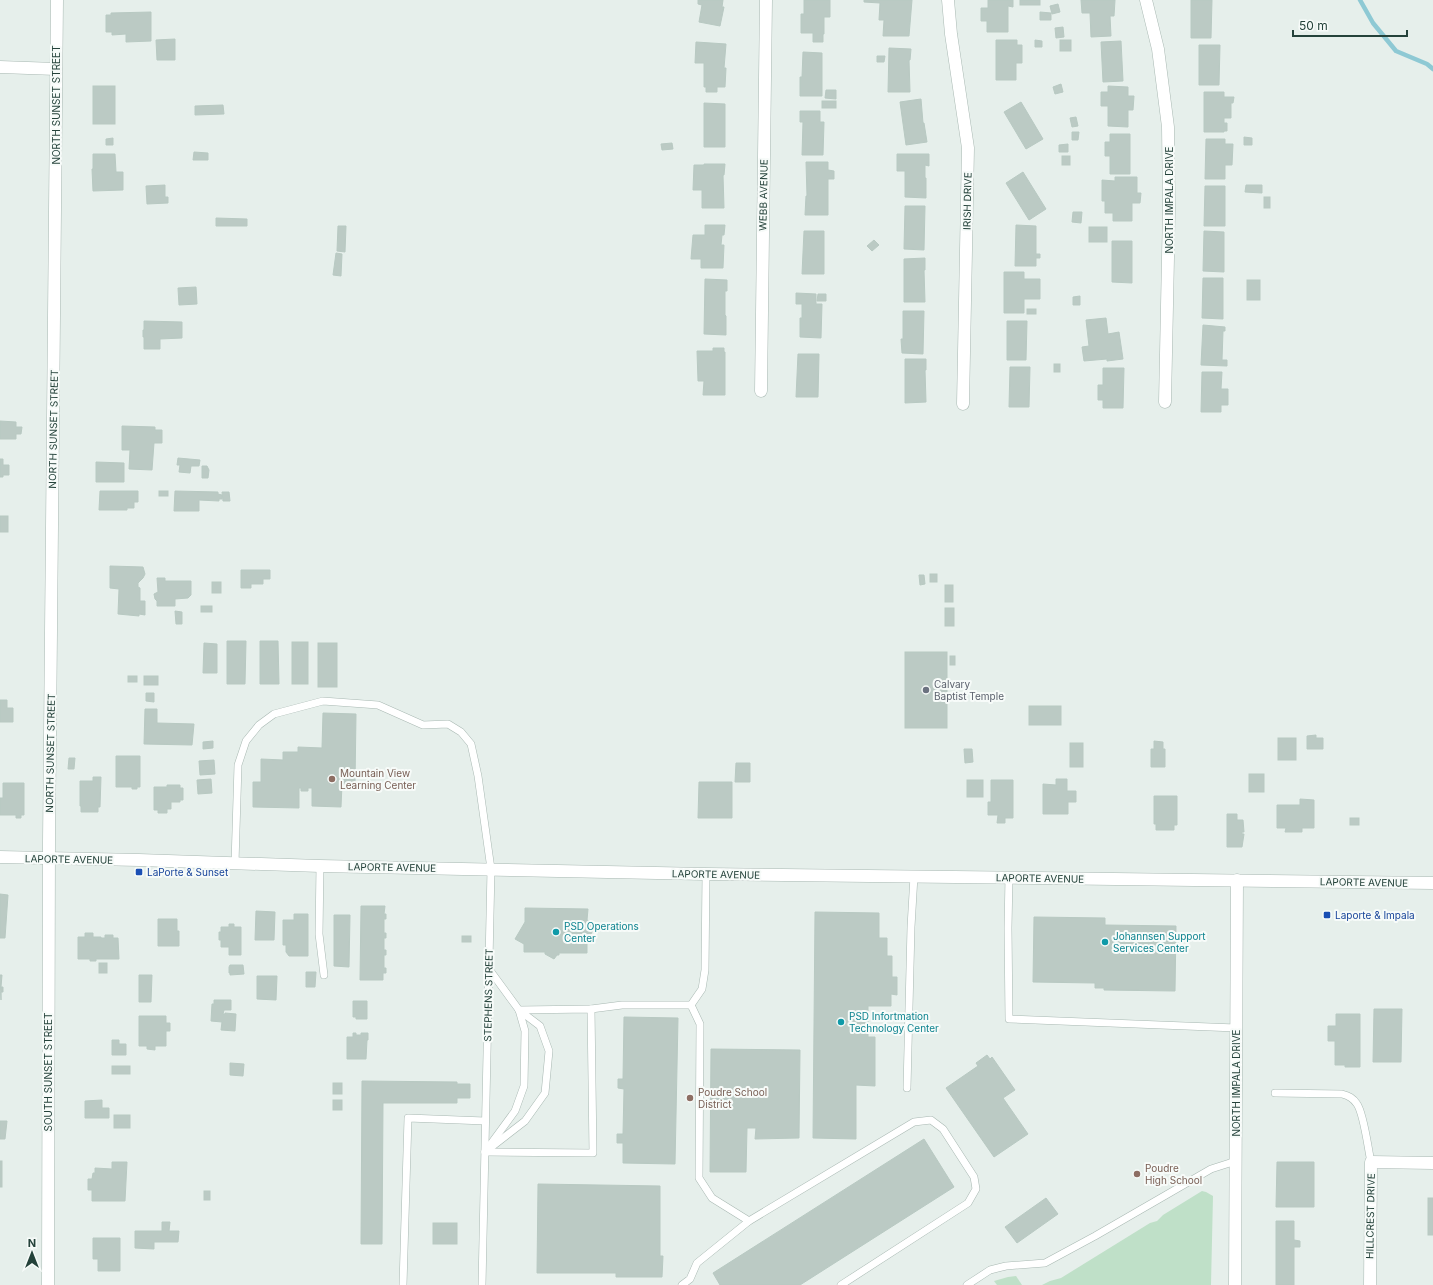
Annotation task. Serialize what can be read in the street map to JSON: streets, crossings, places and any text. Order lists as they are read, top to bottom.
{
  "streets": {
    "street": [
      "NORTH SUNSET STREET",
      "WEBB AVENUE",
      "NORTH IMPALA DRIVE",
      "IRISH DRIVE",
      "LAPORTE AVENUE",
      "SOUTH SUNSET STREET",
      "HILLCREST DRIVE"
    ],
    "lane": ["STEPHENS STREET"]
  },
  "crossings": [
    ["NORTH SUNSET STREET", "LAPORTE AVENUE"],
    ["NORTH SUNSET STREET", "SOUTH SUNSET STREET"],
    ["NORTH IMPALA DRIVE", "LAPORTE AVENUE"],
    ["LAPORTE AVENUE", "STEPHENS STREET"],
    ["LAPORTE AVENUE", "SOUTH SUNSET STREET"]
  ],
  "places": {
    "other": [
      "Calvary Baptist Temple",
      "Mountain View Learning Center",
      "PSD Operations Center",
      "Johannsen Support Services Center",
      "PSD Infortmation Technology Center",
      "Poudre School District",
      "Poudre High School"
    ],
    "transit": ["LaPorte & Sunset", "Laporte & Impala"]
  },
  "scale_bar": "50 m",
  "north": "top"
}
